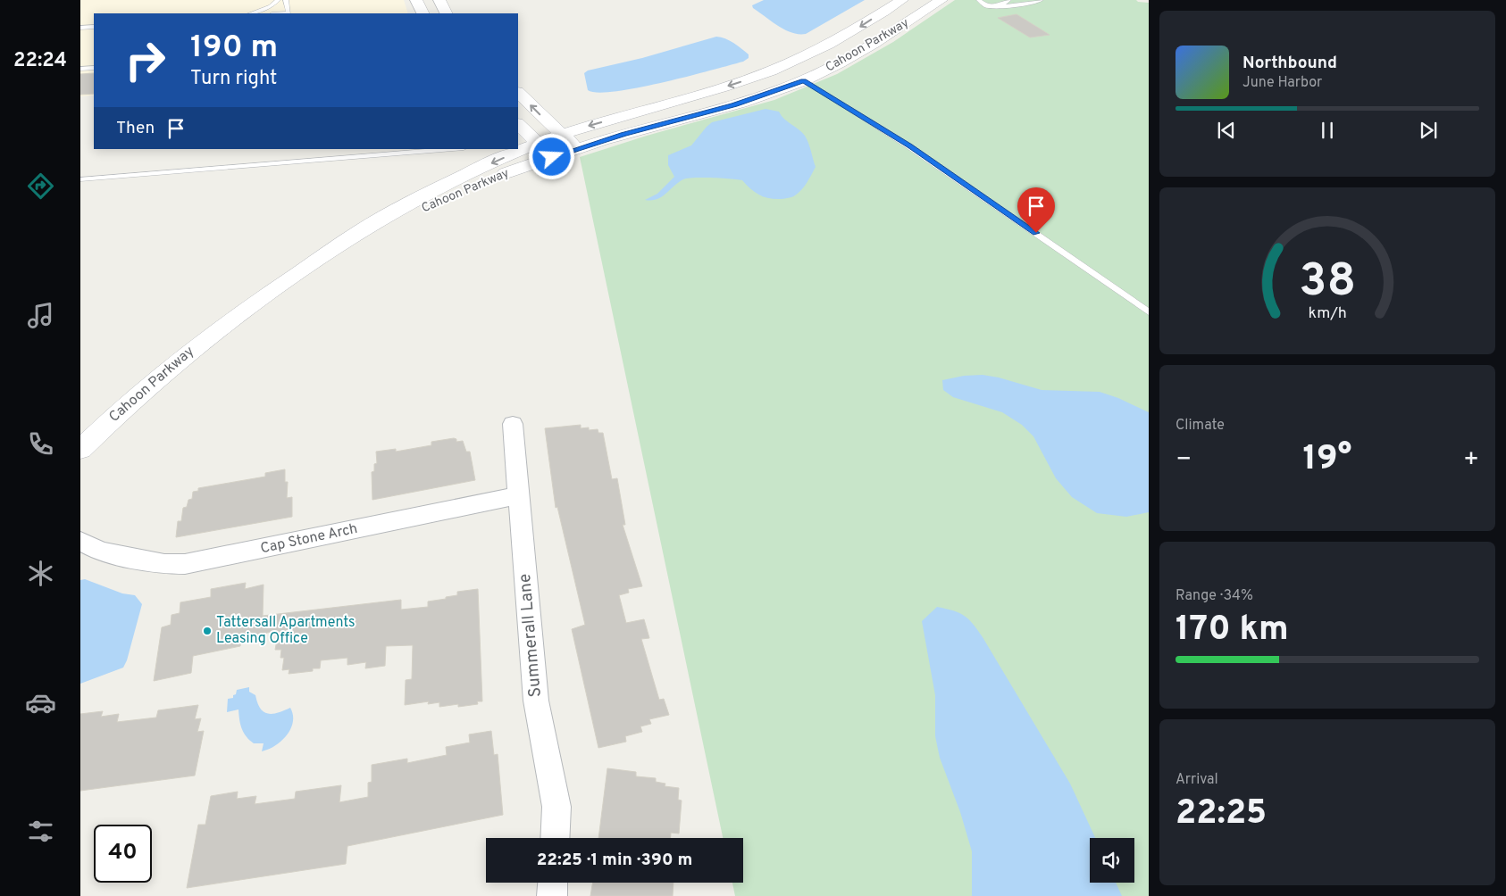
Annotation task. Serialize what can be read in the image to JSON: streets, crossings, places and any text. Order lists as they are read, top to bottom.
{
  "streets": {
    "street": ["Cahoon Parkway", "Cap Stone Arch", "Summerall Lane"]
  },
  "crossings": [
    ["Cap Stone Arch", "Summerall Lane"]
  ],
  "places": ["Tattersall Apartments Leasing Office"],
  "page": {
    "tabs": "22:24",
    "turn": ["190 m", "Turn right"],
    "song": ["Northbound", "June Harbor"],
    "then": "Then",
    "tile": [
      "Climate",
      ["Range · 34%", "170 km"],
      ["Arrival", "22:25"]
    ],
    "heat": ["−", "19°", "+"],
    "limit": "40",
    "trip": "22:25 · 1 min · 390 m",
    "gauge": ["38", "km/h"]
  }
}
